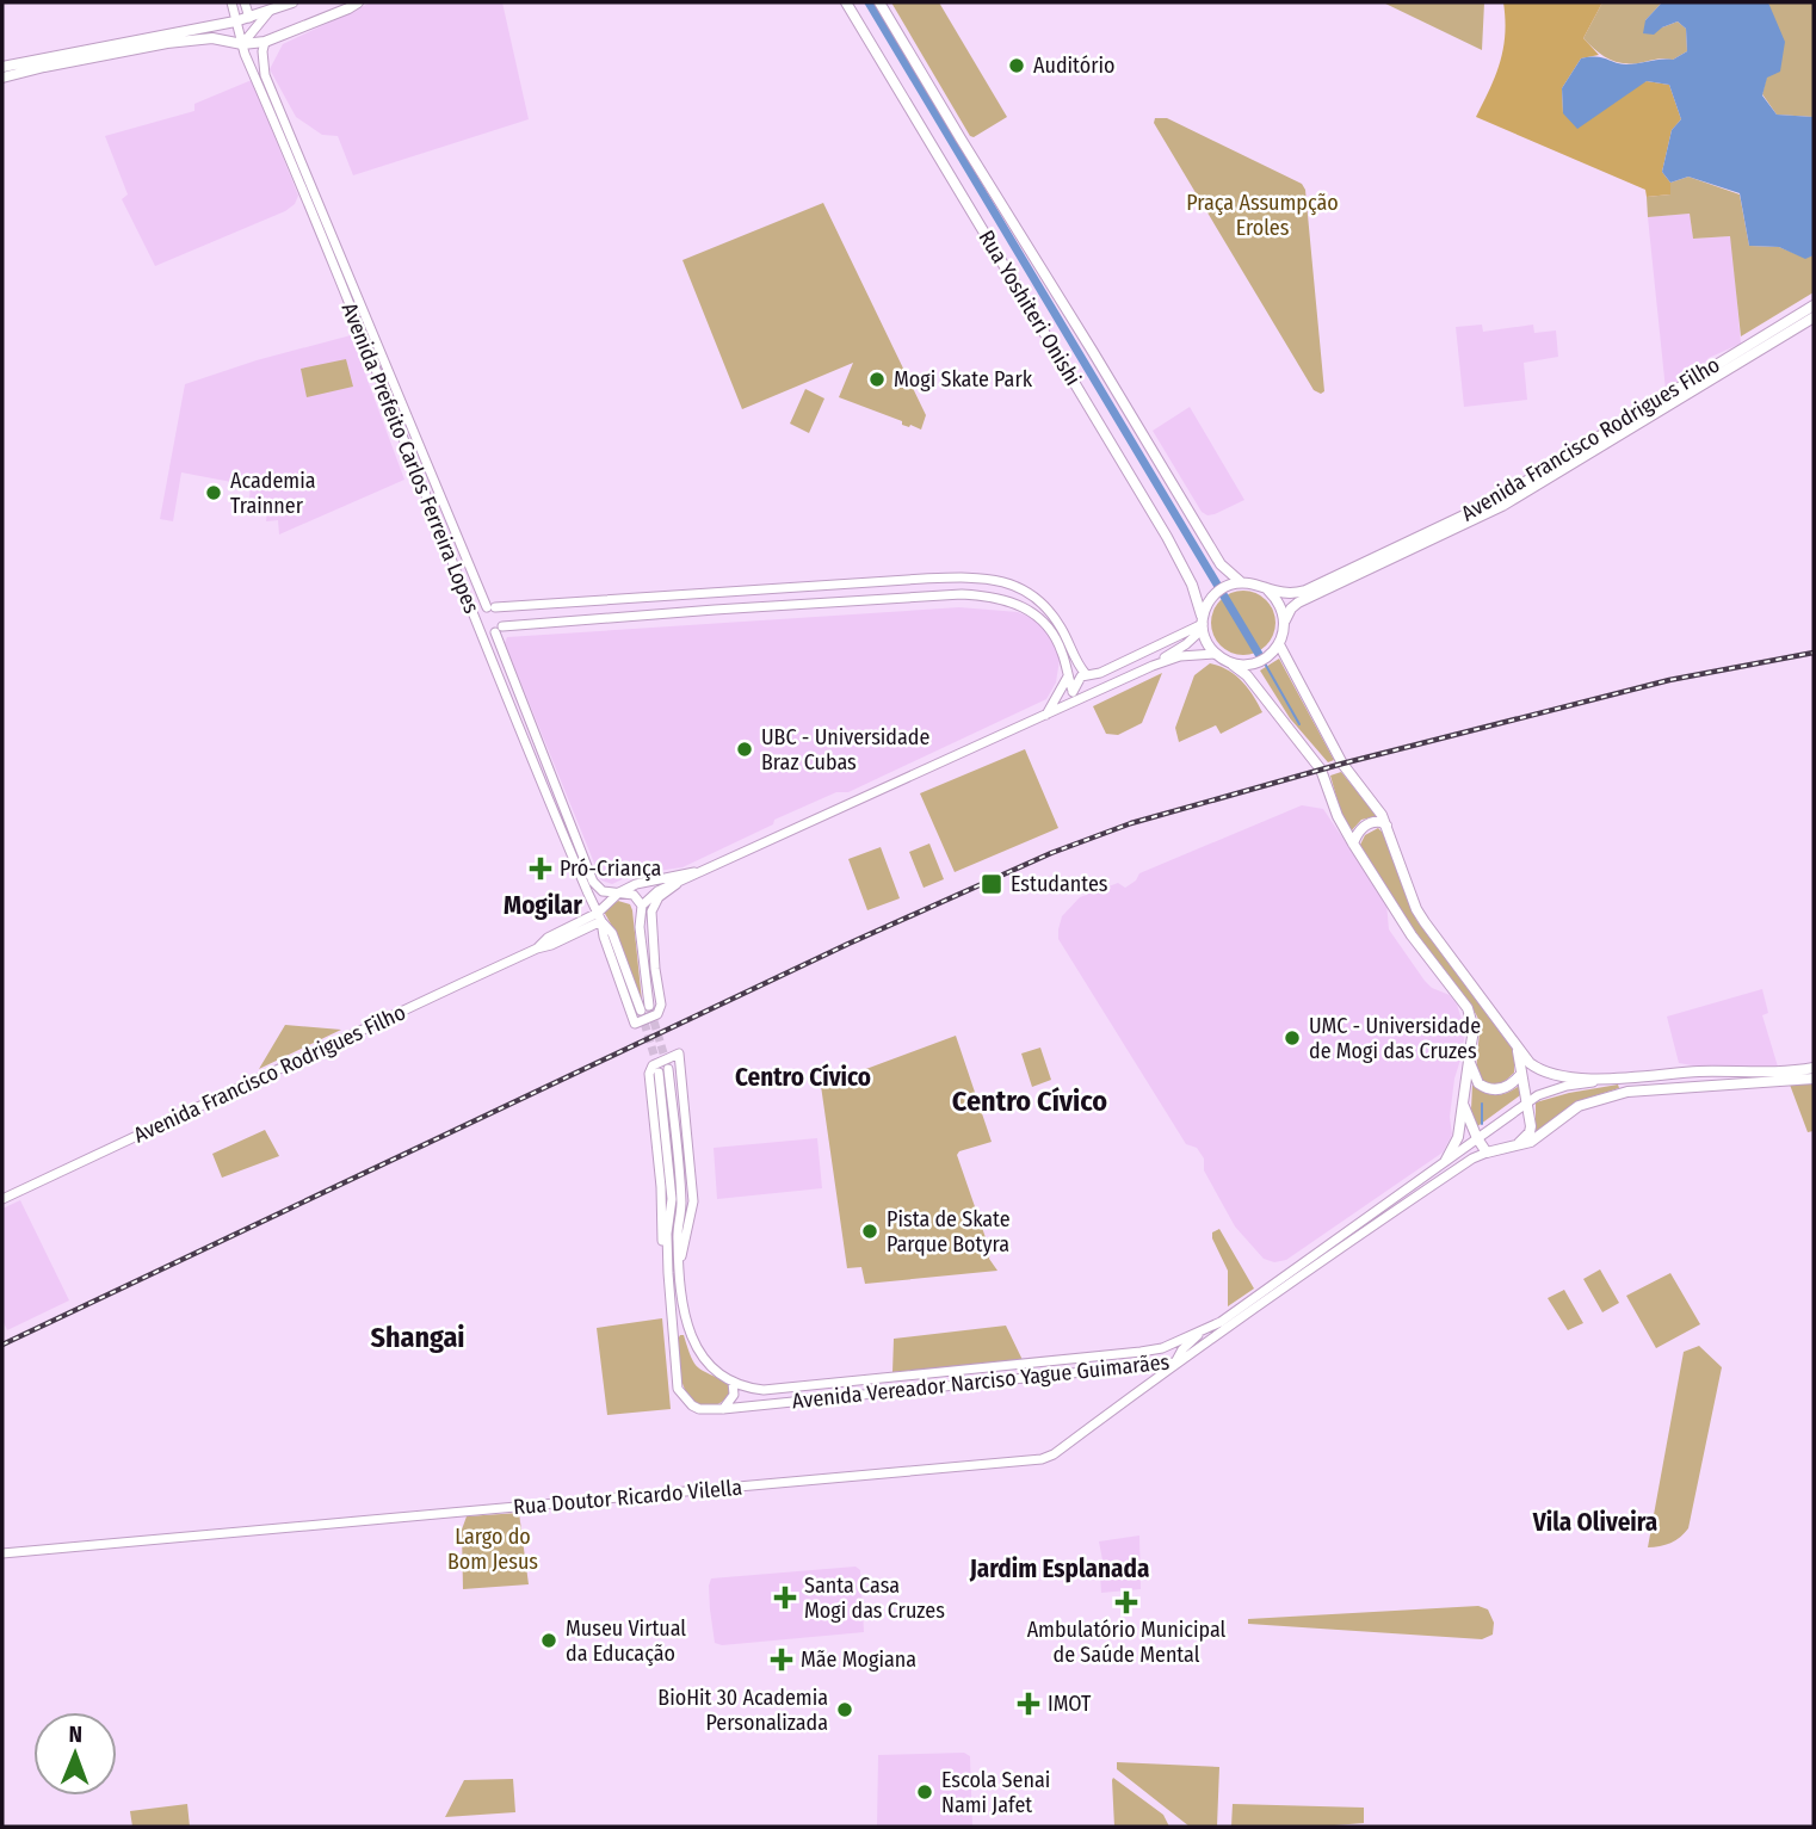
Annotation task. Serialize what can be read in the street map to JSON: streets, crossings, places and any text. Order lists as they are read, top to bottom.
{
  "streets": {
    "main road": [
      "Rua Yoshiteri Onishi",
      "Avenida Francisco Rodrigues Filho",
      "Avenida Prefeito Carlos Ferreira Lopes",
      "Avenida Vereador Narciso Yague Guimarães",
      "Rua Doutor Ricardo Vilella"
    ]
  },
  "crossings": [
    ["Rua Yoshiteri Onishi", "Avenida Francisco Rodrigues Filho"],
    ["Avenida Francisco Rodrigues Filho", "Avenida Prefeito Carlos Ferreira Lopes"],
    ["Avenida Vereador Narciso Yague Guimarães", "Rua Doutor Ricardo Vilella"]
  ],
  "districts": [
    "Mogilar",
    "Centro Cívico",
    "Centro Cívico",
    "Shangai",
    "Vila Oliveira",
    "Jardim Esplanada"
  ],
  "parks": ["Praça Assumpção Eroles", "Largo do Bom Jesus"],
  "places": {
    "other": [
      "Auditório",
      "Mogi Skate Park",
      "Academia Trainner",
      "UBC - Universidade Braz Cubas",
      "UMC - Universidade de Mogi das Cruzes",
      "Pista de Skate Parque Botyra",
      "Museu Virtual da Educação",
      "BioHit 30 Academia Personalizada",
      "Escola Senai Nami Jafet"
    ],
    "health": [
      "Pró-Criança",
      "Santa Casa Mogi das Cruzes",
      "Ambulatório Municipal de Saúde Mental",
      "Mãe Mogiana",
      "IMOT"
    ],
    "transit": ["Estudantes"]
  },
  "north": "top"
}
